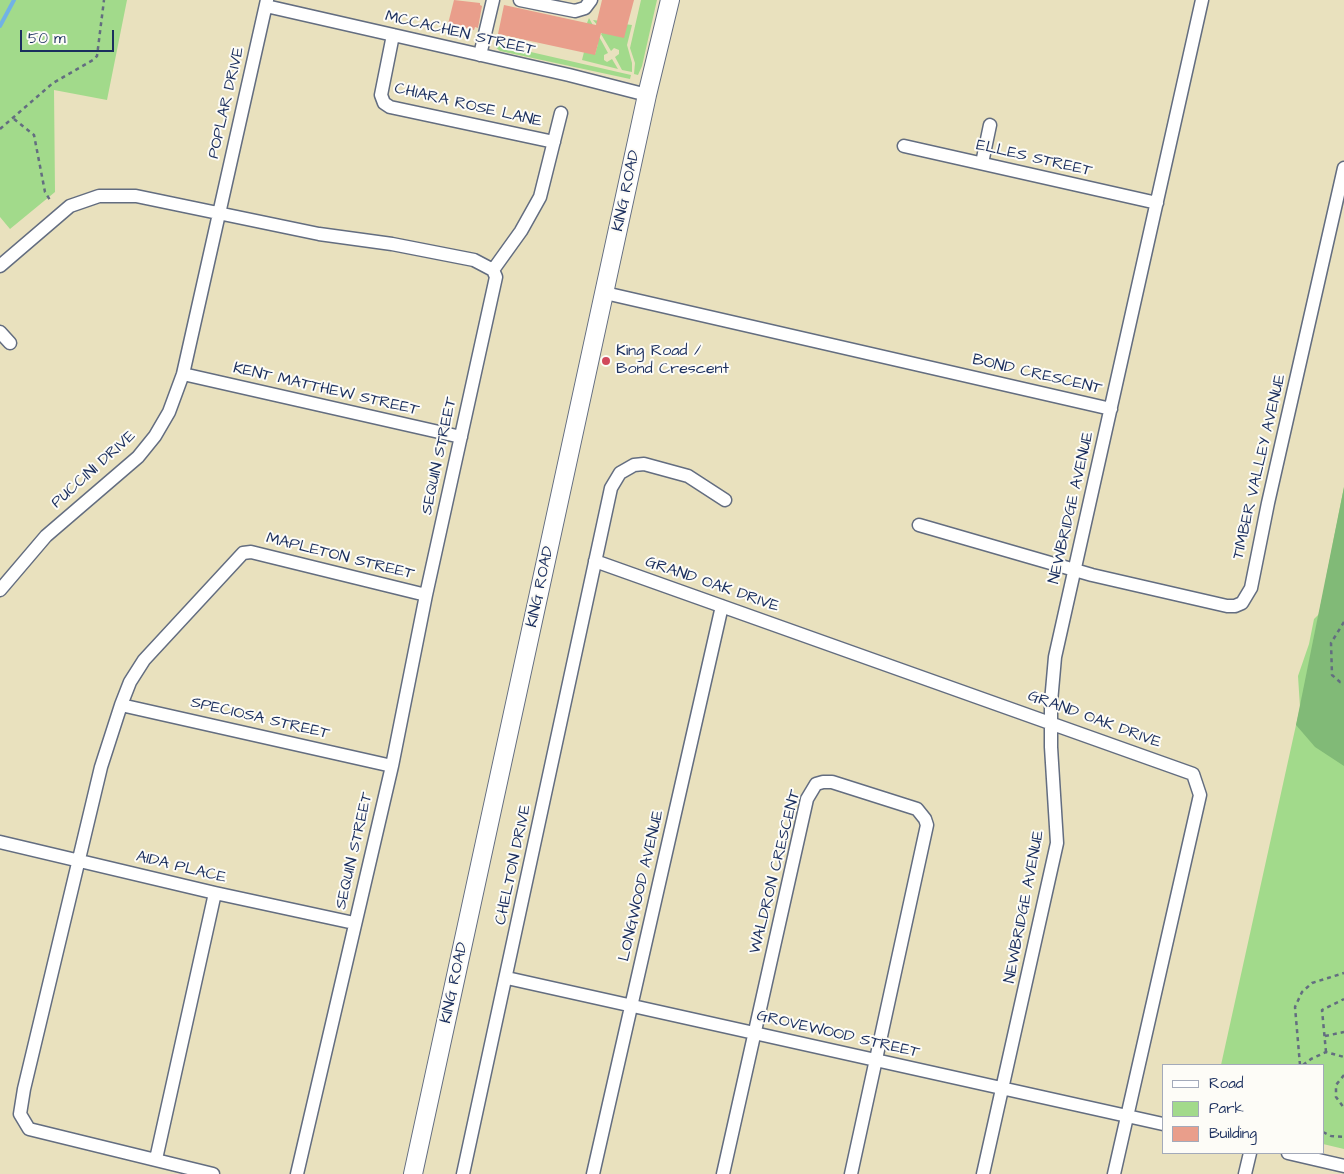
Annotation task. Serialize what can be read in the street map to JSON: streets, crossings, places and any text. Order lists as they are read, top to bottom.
{
  "streets": {
    "main road": ["KING ROAD"],
    "street": [
      "MCCACHEN STREET",
      "POPLAR DRIVE",
      "CHIARA ROSE LANE",
      "ELLES STREET",
      "BOND CRESCENT",
      "KENT MATTHEW STREET",
      "SEQUIN STREET",
      "TIMBER VALLEY AVENUE",
      "PUCCINI DRIVE",
      "NEWBRIDGE AVENUE",
      "MAPLETON STREET",
      "GRAND OAK DRIVE",
      "SPECIOSA STREET",
      "CHELTON DRIVE",
      "AIDA PLACE",
      "WALDRON CRESCENT",
      "LONGWOOD AVENUE",
      "GROVEWOOD STREET"
    ]
  },
  "crossings": [
    ["MCCACHEN STREET", "POPLAR DRIVE"],
    ["MCCACHEN STREET", "CHIARA ROSE LANE"],
    ["MCCACHEN STREET", "KING ROAD"],
    ["POPLAR DRIVE", "PUCCINI DRIVE"],
    ["ELLES STREET", "BOND CRESCENT"],
    ["KING ROAD", "BOND CRESCENT"],
    ["BOND CRESCENT", "NEWBRIDGE AVENUE"],
    ["KENT MATTHEW STREET", "SEQUIN STREET"],
    ["KENT MATTHEW STREET", "PUCCINI DRIVE"],
    ["SEQUIN STREET", "MAPLETON STREET"],
    ["SEQUIN STREET", "SPECIOSA STREET"],
    ["SEQUIN STREET", "AIDA PLACE"],
    ["TIMBER VALLEY AVENUE", "NEWBRIDGE AVENUE"],
    ["NEWBRIDGE AVENUE", "GRAND OAK DRIVE"],
    ["NEWBRIDGE AVENUE", "GROVEWOOD STREET"],
    ["MAPLETON STREET", "SPECIOSA STREET"],
    ["MAPLETON STREET", "AIDA PLACE"],
    ["GRAND OAK DRIVE", "CHELTON DRIVE"],
    ["GRAND OAK DRIVE", "LONGWOOD AVENUE"],
    ["GRAND OAK DRIVE", "GROVEWOOD STREET"],
    ["CHELTON DRIVE", "GROVEWOOD STREET"],
    ["WALDRON CRESCENT", "GROVEWOOD STREET"],
    ["LONGWOOD AVENUE", "GROVEWOOD STREET"]
  ],
  "places": ["King Road / Bond Crescent"],
  "legend": ["Road", "Park", "Building"],
  "scale_bar": "50 m"
}
